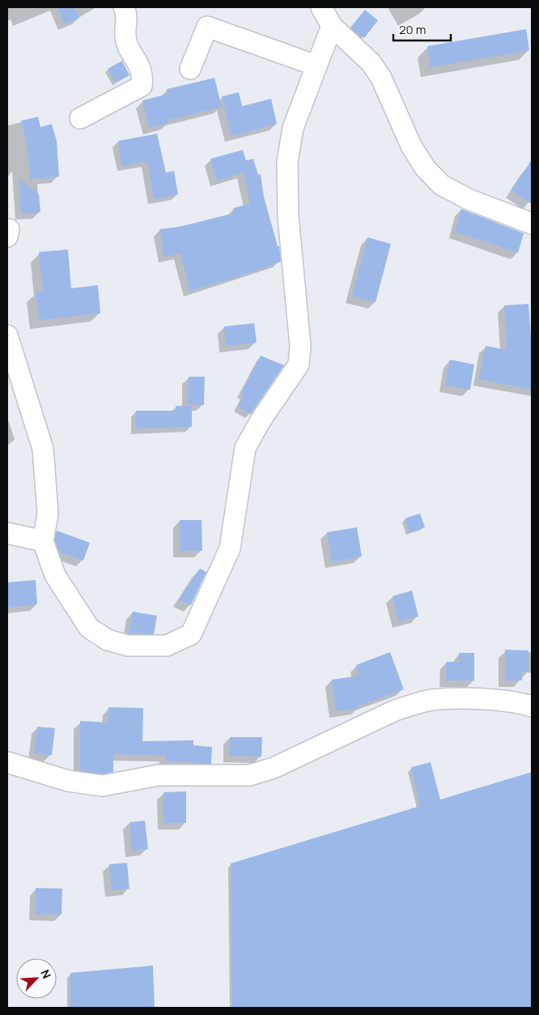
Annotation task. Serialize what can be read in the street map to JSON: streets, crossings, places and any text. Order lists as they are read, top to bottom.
{
  "scale_bar": "20 m",
  "north": "top right"
}
